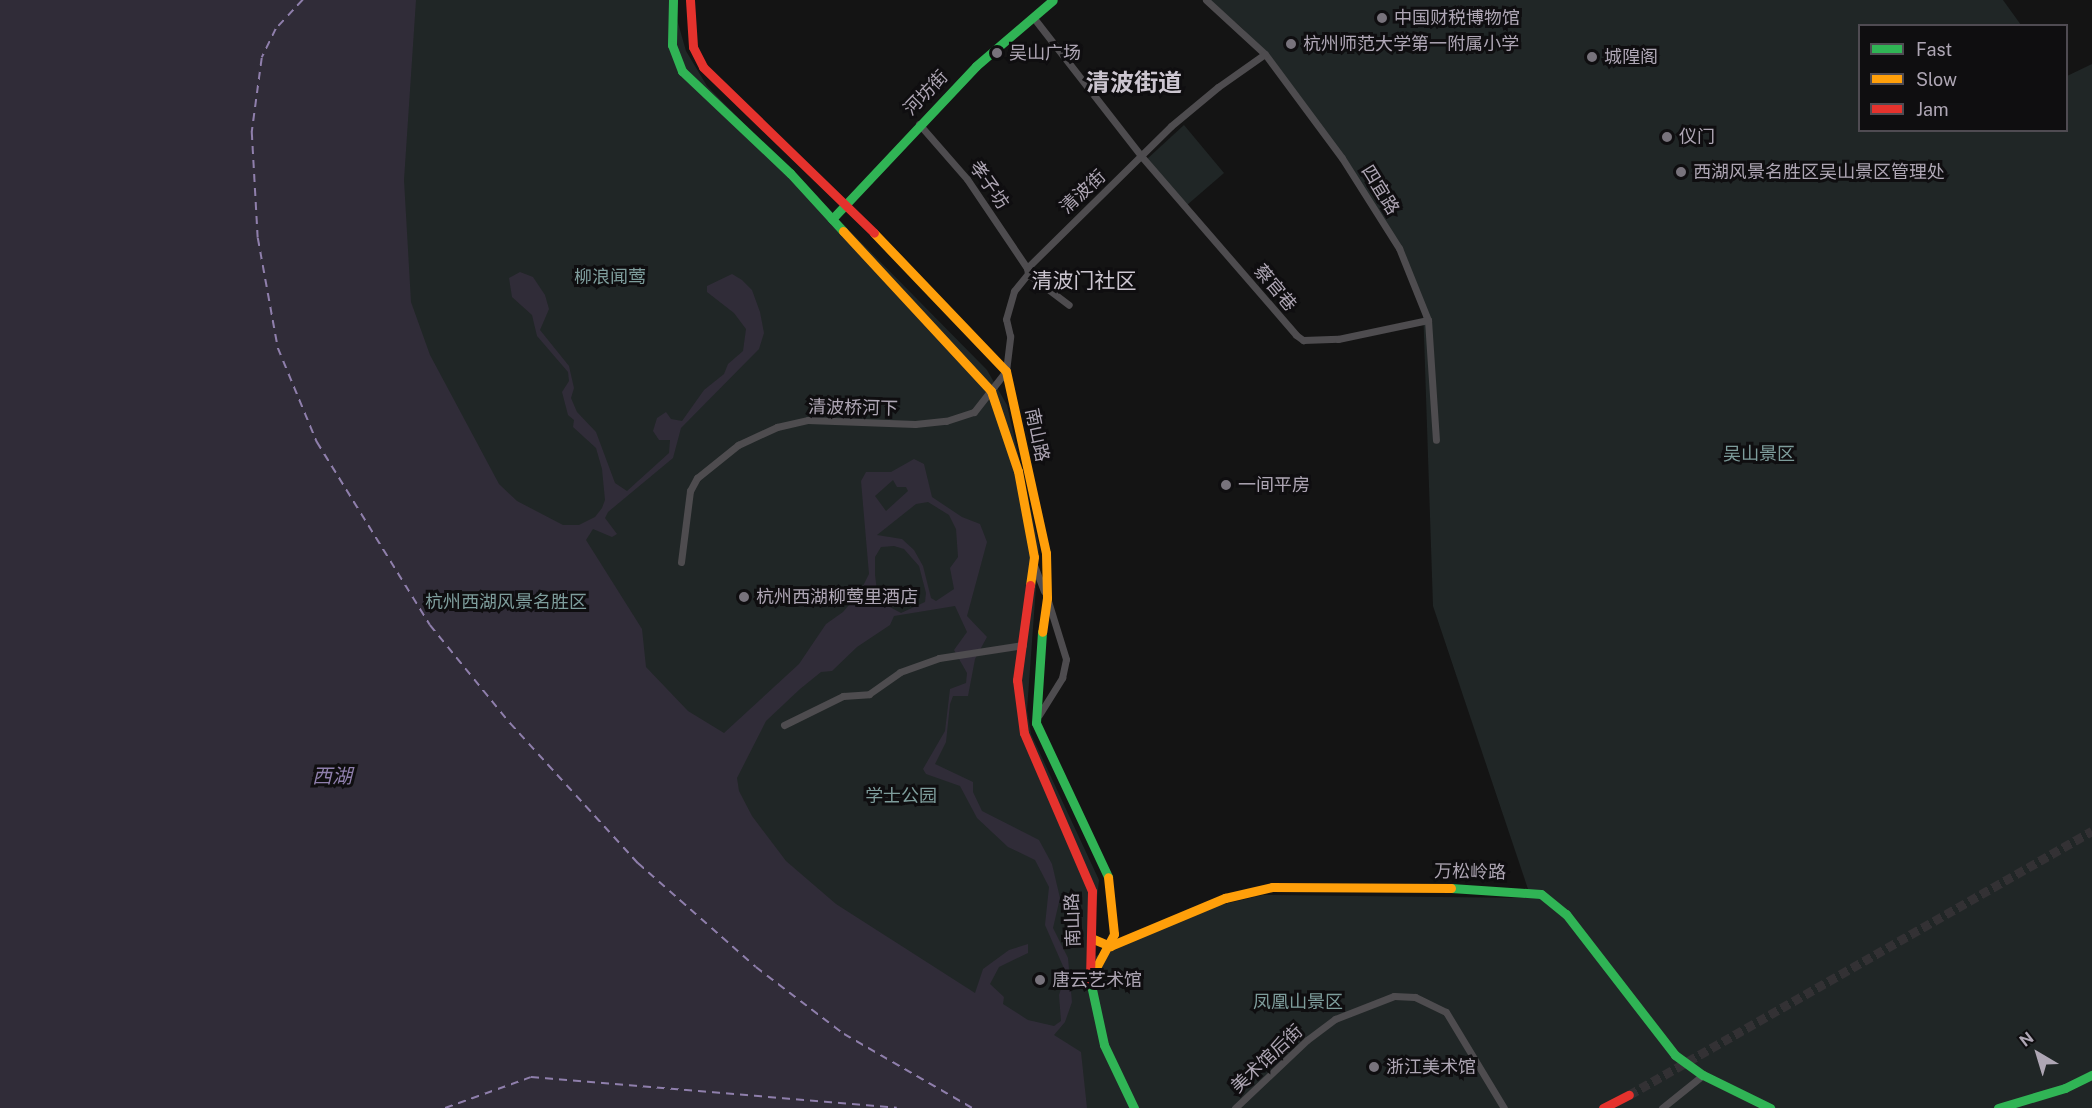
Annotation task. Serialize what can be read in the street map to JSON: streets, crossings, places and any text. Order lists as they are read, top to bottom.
{
  "streets": {
    "main road": ["河坊街", "南山路", "万松岭路"],
    "street": [
      "孝子坊",
      "四宜路",
      "清波街",
      "蔡官巷",
      "清波桥河下",
      "美术馆后街"
    ]
  },
  "crossings": [
    ["河坊街", "孝子坊"],
    ["河坊街", "南山路"],
    ["孝子坊", "清波街"],
    ["四宜路", "清波街"],
    ["四宜路", "蔡官巷"],
    ["清波街", "蔡官巷"],
    ["清波街", "南山路"],
    ["清波桥河下", "南山路"],
    ["南山路", "万松岭路"]
  ],
  "districts": ["清波街道", "清波门社区"],
  "water": ["西湖"],
  "parks": [
    "柳浪闻莺",
    "吴山景区",
    "杭州西湖风景名胜区",
    "学士公园",
    "凤凰山景区"
  ],
  "places": [
    "中国财税博物馆",
    "杭州师范大学第一附属小学",
    "吴山广场",
    "城隍阁",
    "仪门",
    "西湖风景名胜区吴山景区管理处",
    "一间平房",
    "杭州西湖柳莺里酒店",
    "唐云艺术馆",
    "浙江美术馆"
  ],
  "legend": ["Fast", "Slow", "Jam"],
  "north": "top left"
}
